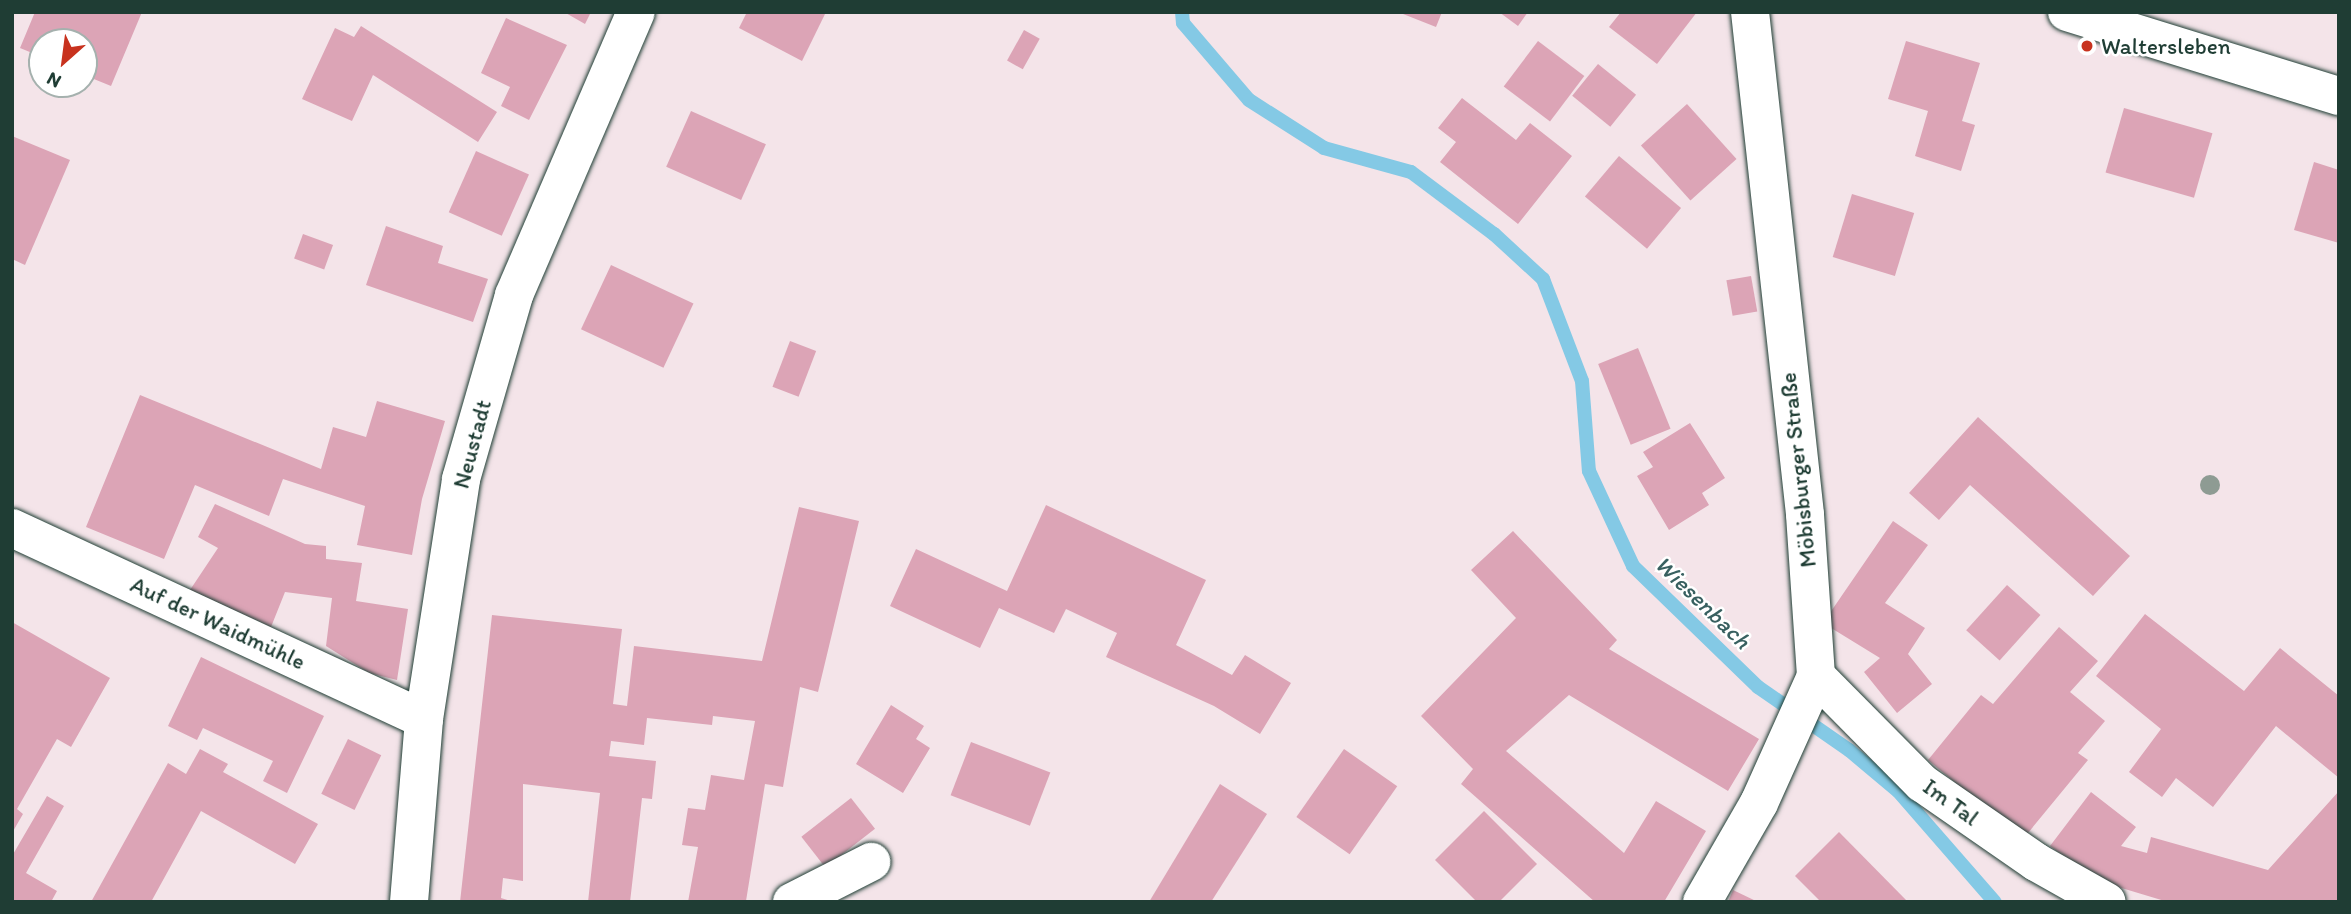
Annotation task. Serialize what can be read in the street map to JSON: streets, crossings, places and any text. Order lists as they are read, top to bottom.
{
  "streets": {
    "street": [
      "Neustadt",
      "Möbisburger Straße",
      "Auf der Waidmühle",
      "Im Tal"
    ]
  },
  "crossings": [
    ["Neustadt", "Auf der Waidmühle"],
    ["Möbisburger Straße", "Im Tal"]
  ],
  "water": ["Wiesenbach"],
  "places": ["Waltersleben"],
  "north": "bottom left"
}
